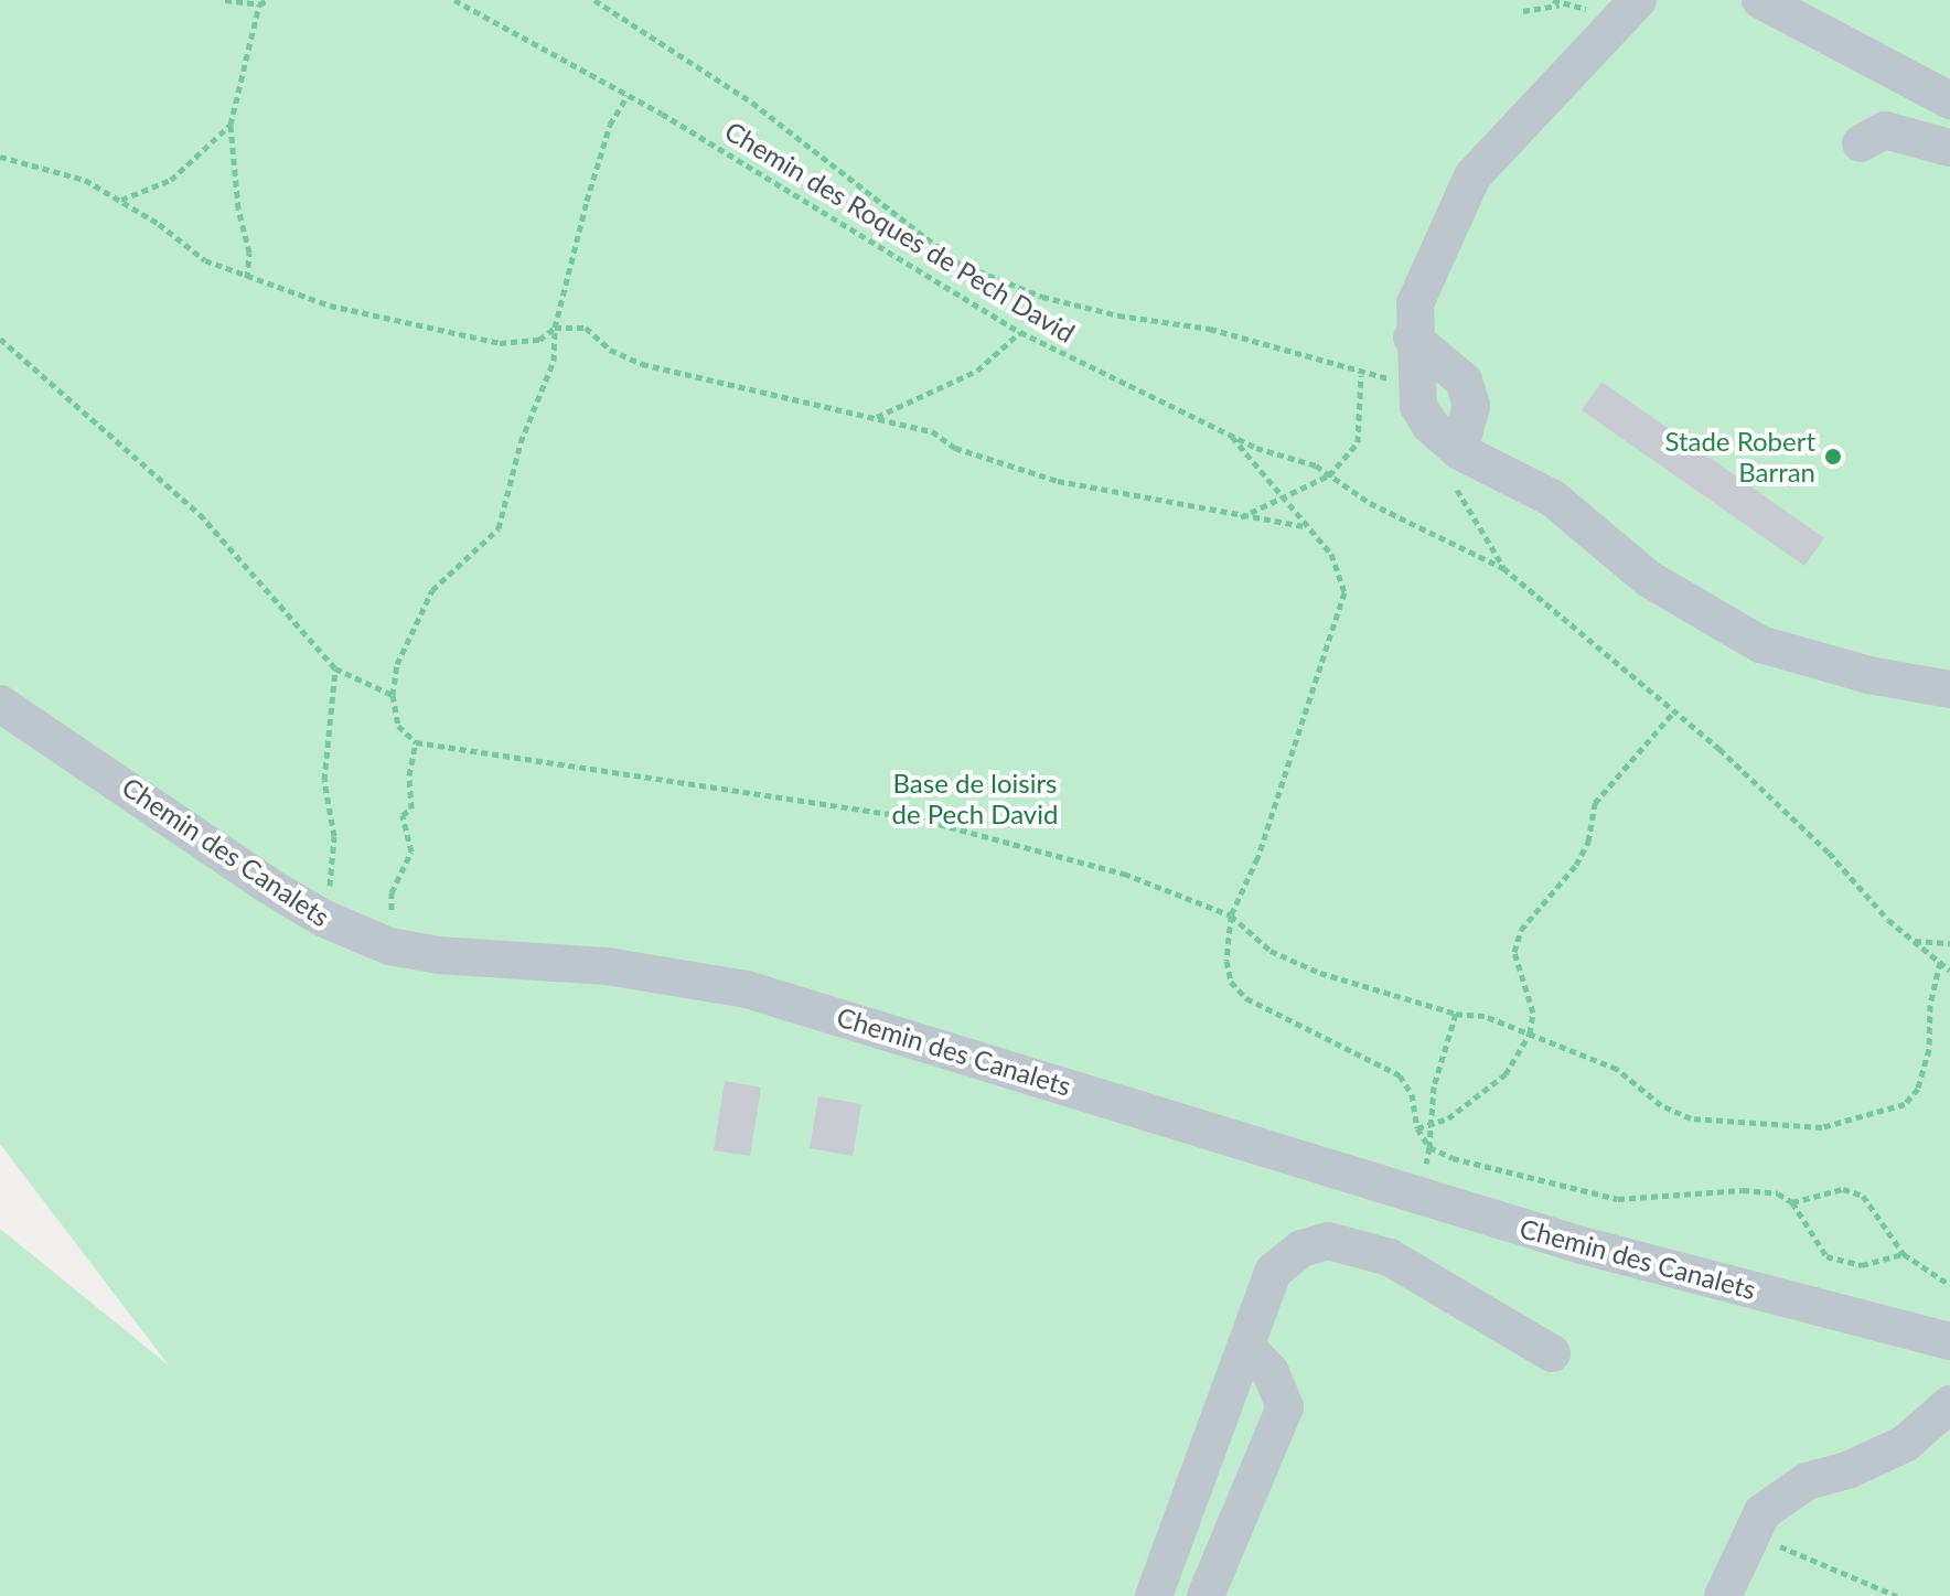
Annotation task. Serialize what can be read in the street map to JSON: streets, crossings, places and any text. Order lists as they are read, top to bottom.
{
  "streets": {
    "street": ["Chemin des Canalets"],
    "path": ["Chemin des Roques de Pech David"]
  },
  "parks": ["Base de loisirs de Pech David"],
  "places": ["Stade Robert Barran"]
}
